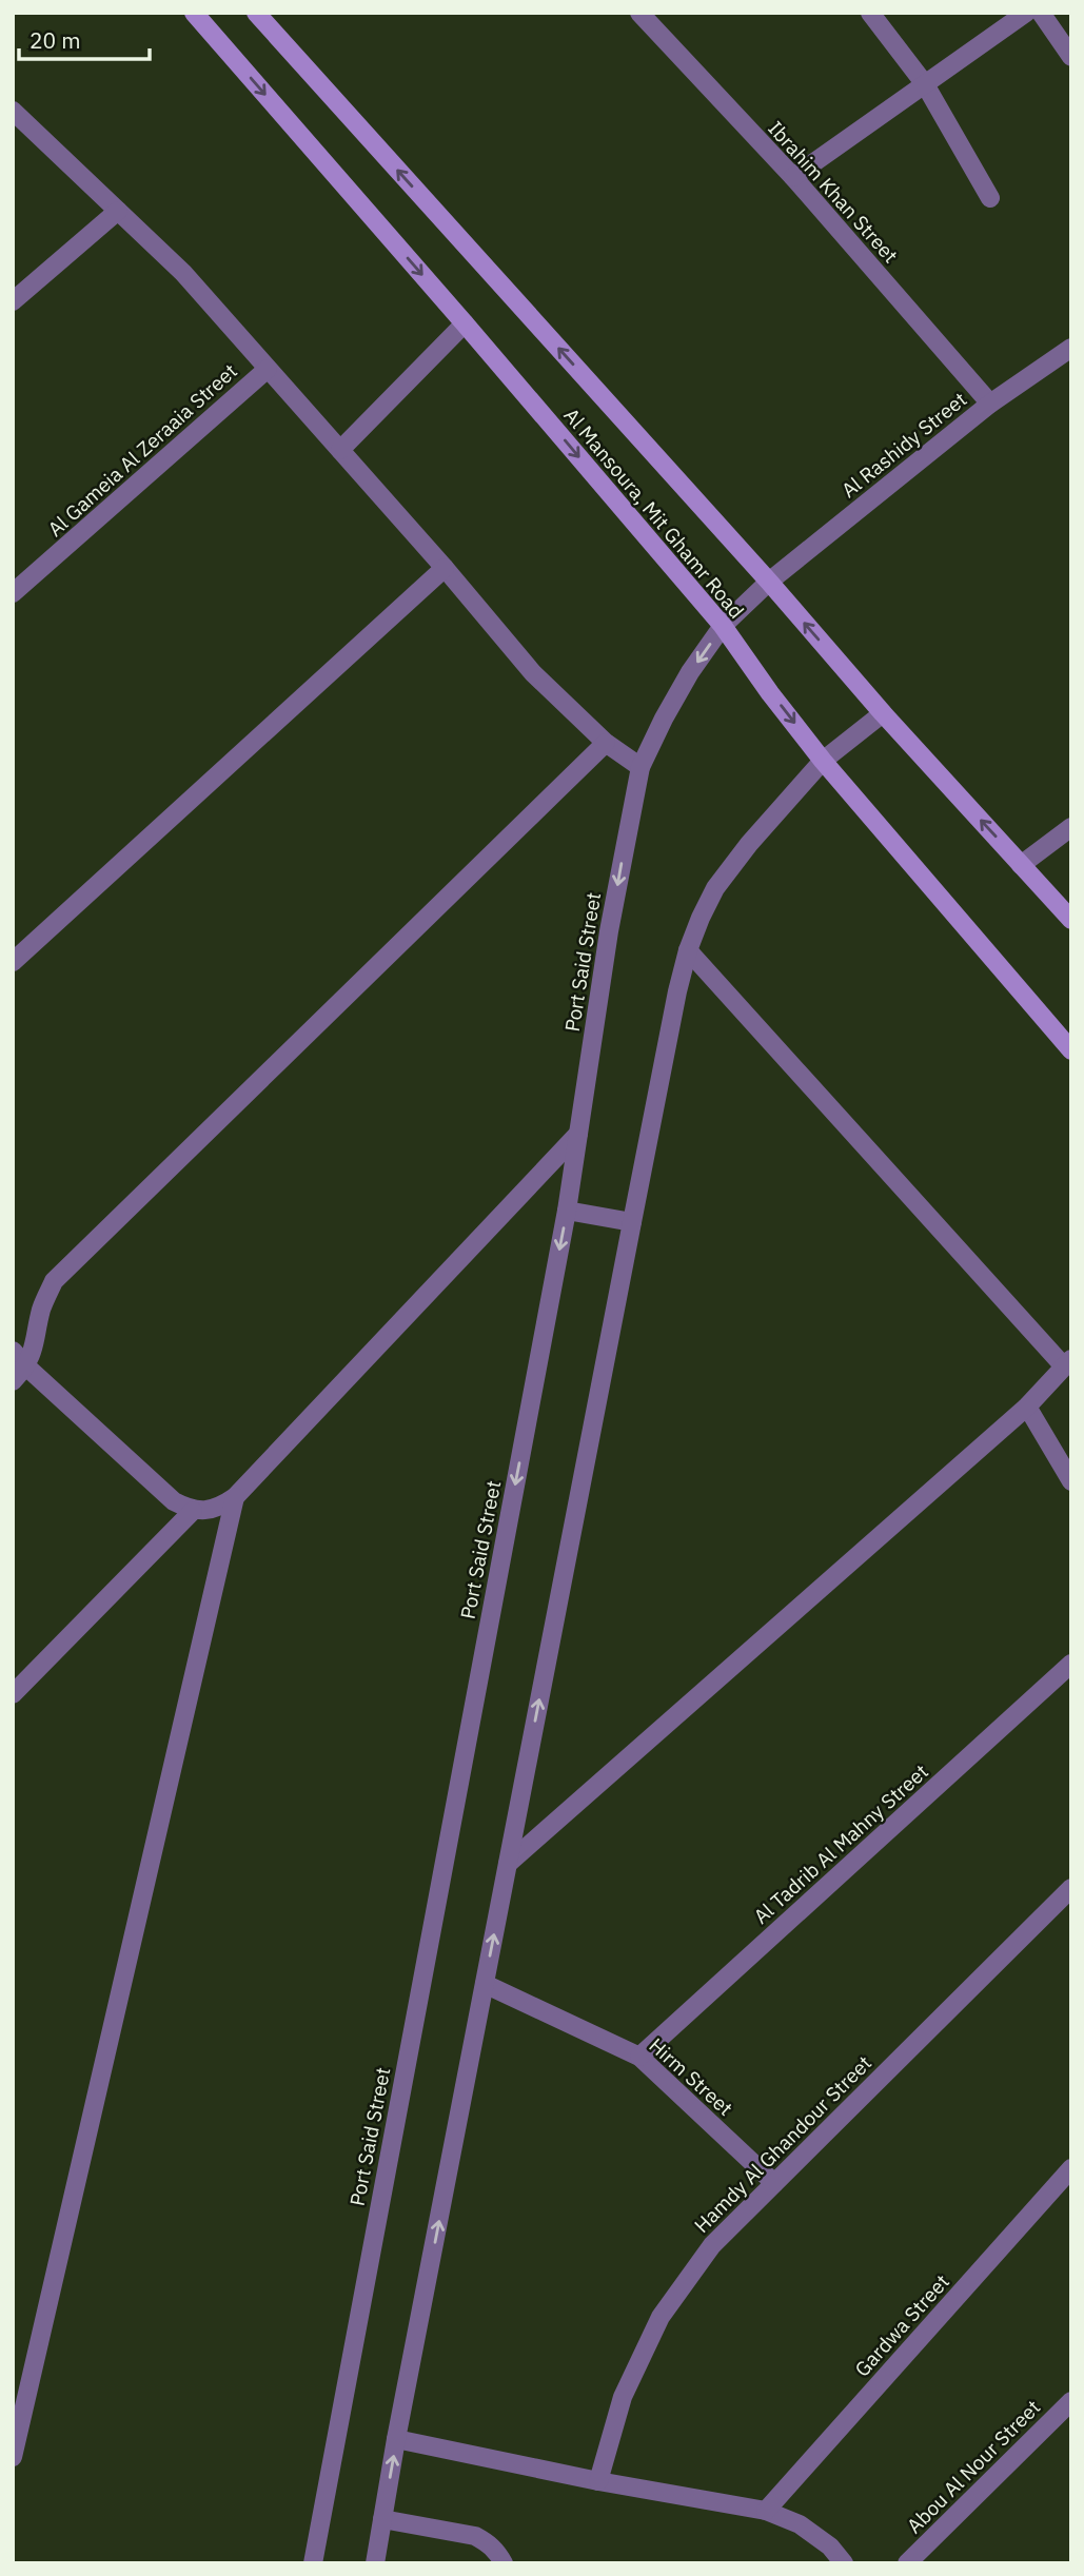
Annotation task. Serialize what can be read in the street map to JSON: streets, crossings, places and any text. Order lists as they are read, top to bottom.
{
  "streets": {
    "main road": ["Al Mansoura, Mit Ghamr Road"],
    "street": [
      "Ibrahim Khan Street",
      "Al Rashidy Street",
      "Al Gameia Al Zeraaia Street",
      "Port Said Street",
      "Al Tadrib Al Mahny Street",
      "Hirm Street",
      "Hamdy Al Ghandour Street",
      "Gardwa Street",
      "Abou Al Nour Street"
    ]
  },
  "crossings": [
    ["Ibrahim Khan Street", "Al Rashidy Street"],
    ["Al Rashidy Street", "Al Mansoura, Mit Ghamr Road"],
    ["Al Rashidy Street", "Port Said Street"],
    ["Al Mansoura, Mit Ghamr Road", "Port Said Street"],
    ["Al Tadrib Al Mahny Street", "Hirm Street"],
    ["Hirm Street", "Hamdy Al Ghandour Street"]
  ],
  "scale_bar": "20 m"
}
